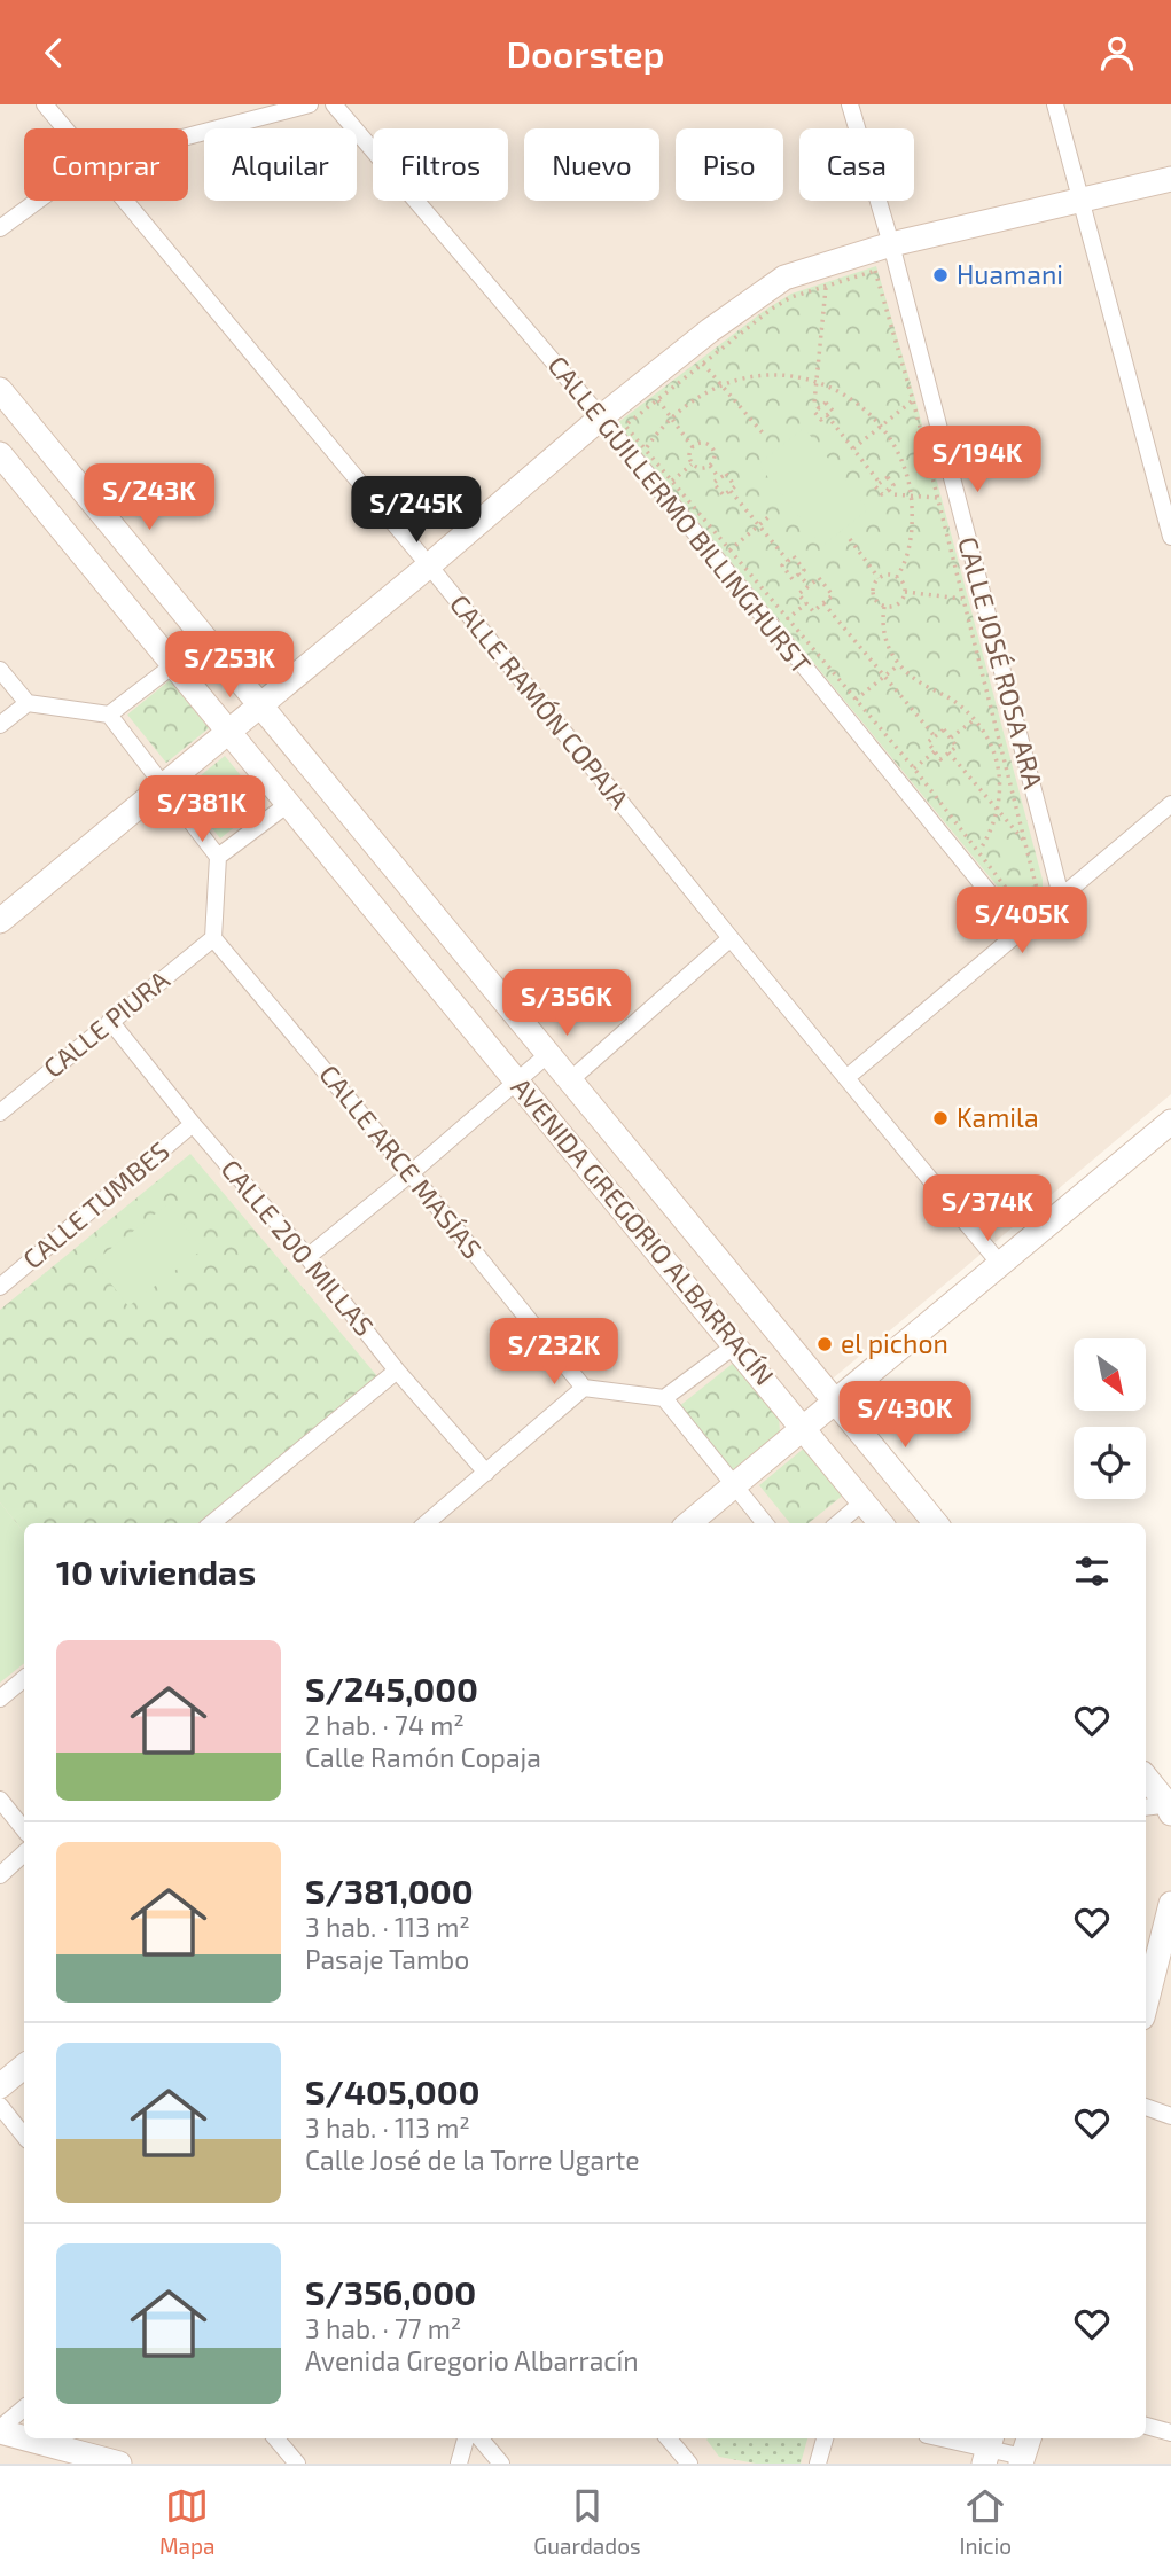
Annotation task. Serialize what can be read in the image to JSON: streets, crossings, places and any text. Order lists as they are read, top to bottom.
{
  "streets": {
    "street": [
      "CALLE GUILLERMO BILLINGHURST",
      "CALLE JOSÉ ROSA ARA",
      "CALLE RAMÓN COPAJA",
      "CALLE PIURA",
      "CALLE ARCE MASÍAS",
      "CALLE TUMBES",
      "AVENIDA GREGORIO ALBARRACÍN",
      "CALLE 200 MILLAS"
    ]
  },
  "crossings": [
    ["CALLE PIURA", "CALLE ARCE MASÍAS"],
    ["CALLE PIURA", "CALLE 200 MILLAS"],
    ["CALLE TUMBES", "CALLE 200 MILLAS"]
  ],
  "places": ["Huamani", "Kamila", "el pichon"],
  "north": "bottom right",
  "page": {
    "header": "Doorstep",
    "chip": [
      "Comprar",
      "Alquilar",
      "Filtros",
      "Nuevo",
      "Piso",
      "Casa"
    ],
    "price": [
      "S/194K",
      "S/243K",
      "S/245K",
      "S/253K",
      "S/381K",
      "S/405K",
      "S/356K",
      "S/374K",
      "S/232K",
      "S/430K"
    ],
    "heading": "10 viviendas",
    "list": [
      {
        "name": "S/245,000",
        "note": "2 hab. · 74 m² · Calle Ramón Copaja"
      },
      {
        "name": "S/381,000",
        "note": "3 hab. · 113 m² · Pasaje Tambo"
      },
      {
        "name": "S/405,000",
        "note": "3 hab. · 113 m² · Calle José de la Torre Ugarte"
      },
      {
        "name": "S/356,000",
        "note": "3 hab. · 77 m² · Avenida Gregorio Albarracín"
      }
    ],
    "tabs": ["Mapa", "Guardados", "Inicio"]
  }
}
